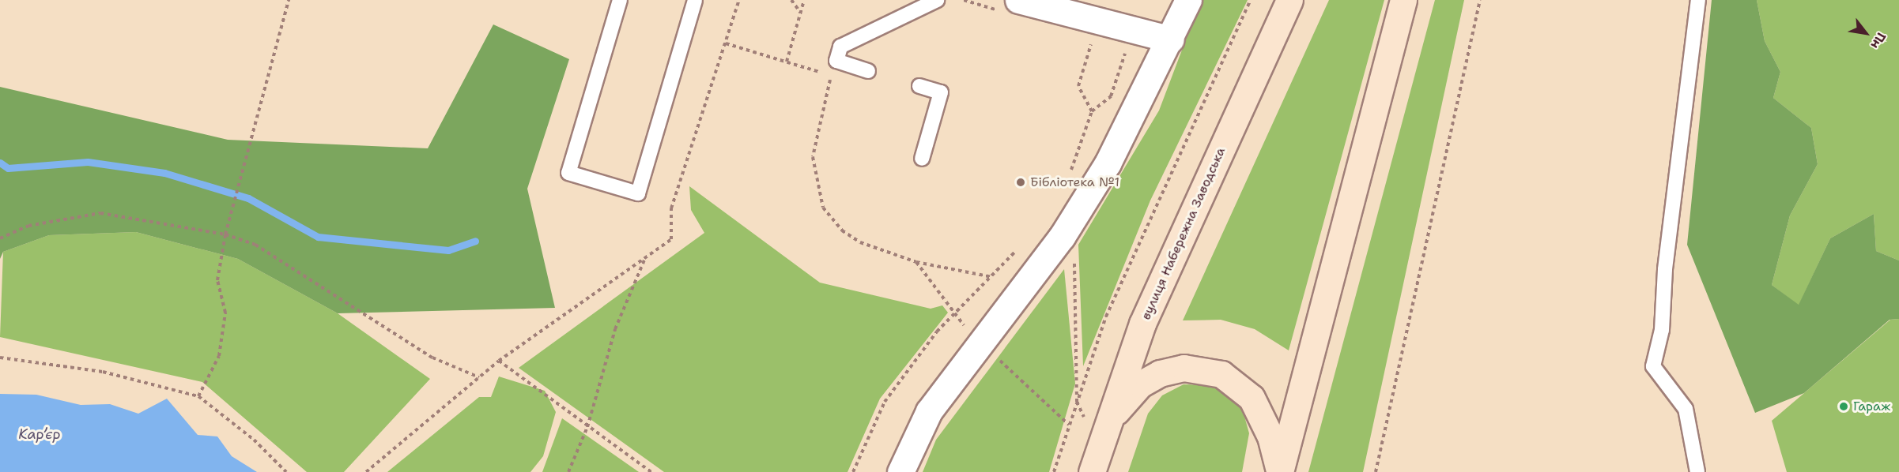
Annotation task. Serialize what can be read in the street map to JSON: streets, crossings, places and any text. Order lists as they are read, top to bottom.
{
  "streets": {
    "main road": ["вулиця Набережна Заводська"]
  },
  "water": ["Кар’єр"],
  "places": ["Бібліотека №1", "Гараж"],
  "north": "bottom right"
}
